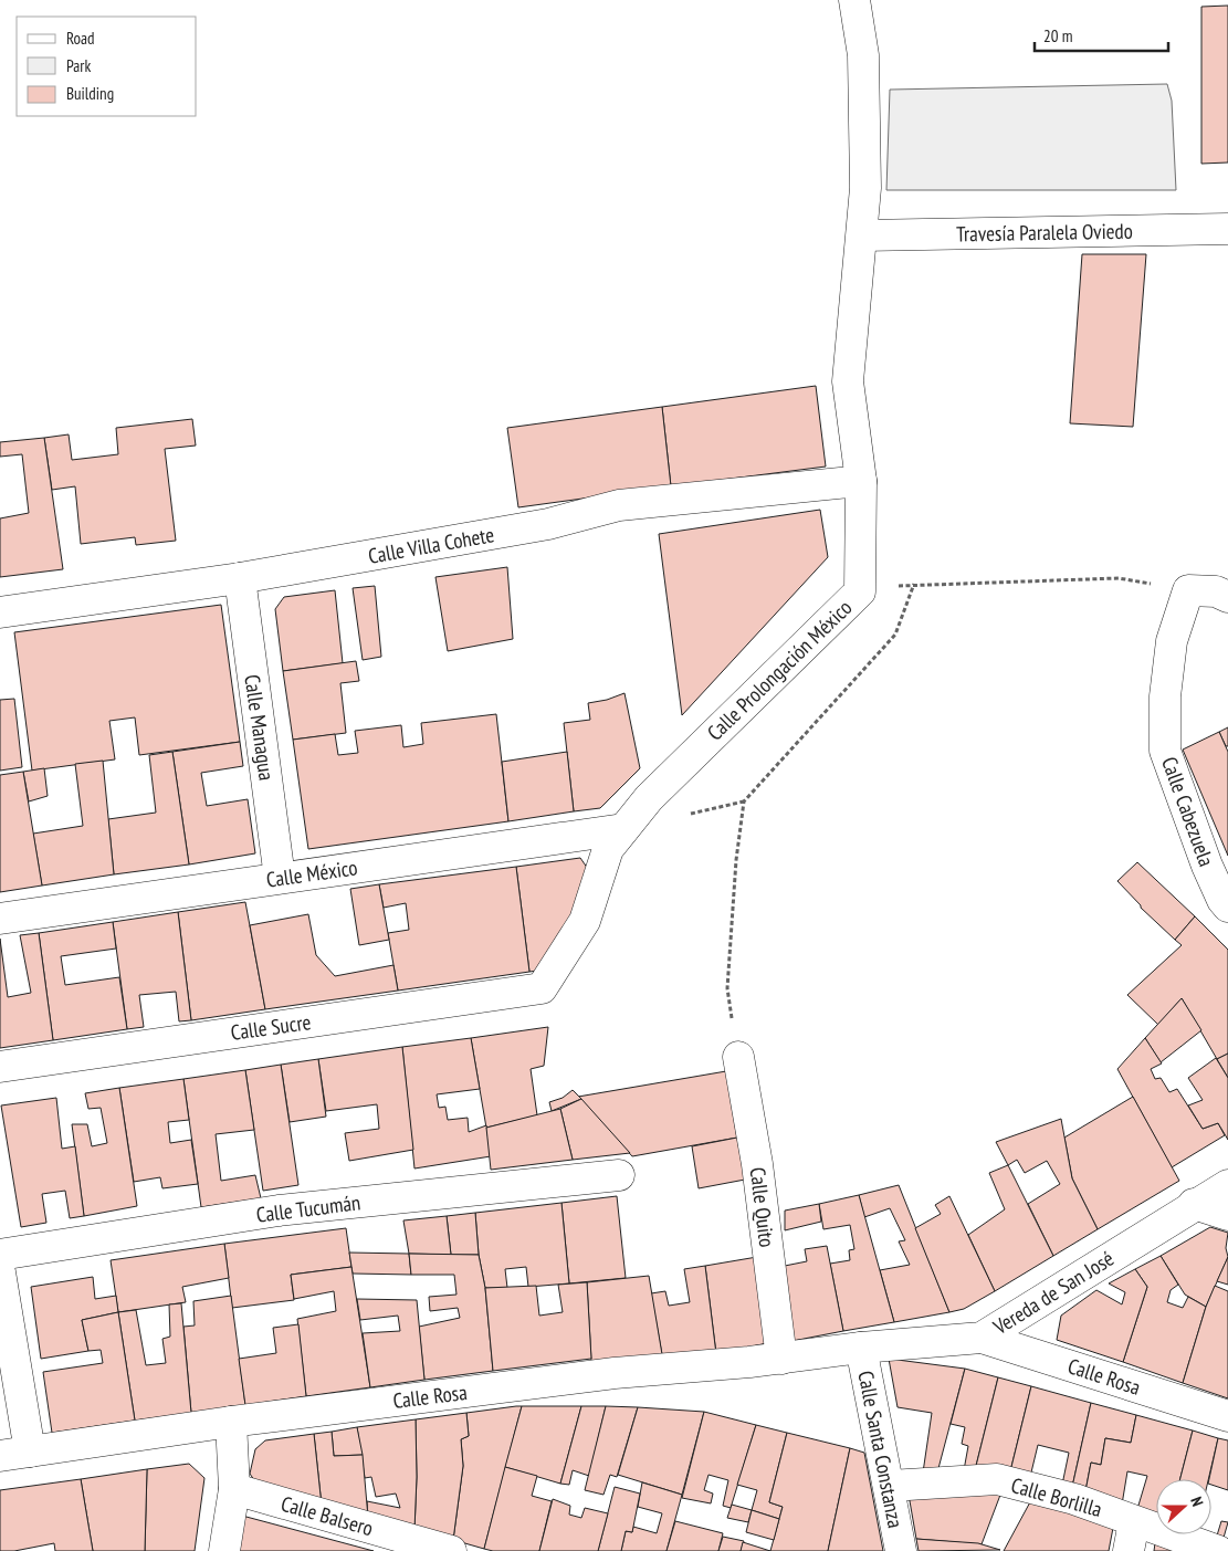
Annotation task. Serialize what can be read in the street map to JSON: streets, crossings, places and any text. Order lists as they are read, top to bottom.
{
  "streets": {
    "street": [
      "Travesía Paralela Oviedo",
      "Calle Villa Cohete",
      "Calle Prolongación México",
      "Calle Managua",
      "Calle Cabezuela",
      "Calle México",
      "Calle Sucre",
      "Calle Quito",
      "Calle Tucumán",
      "Vereda de San José",
      "Calle Rosa",
      "Calle Santa Constanza",
      "Calle Borlilla",
      "Calle Balsero"
    ]
  },
  "crossings": [
    ["Travesía Paralela Oviedo", "Calle Prolongación México"],
    ["Calle Villa Cohete", "Calle Prolongación México"],
    ["Calle Villa Cohete", "Calle Managua"],
    ["Calle Prolongación México", "Calle México"],
    ["Calle Prolongación México", "Calle Sucre"],
    ["Calle Managua", "Calle México"],
    ["Calle Quito", "Calle Rosa"],
    ["Vereda de San José", "Calle Rosa"],
    ["Vereda de San José", "Calle Santa Constanza"],
    ["Calle Rosa", "Calle Santa Constanza"],
    ["Calle Santa Constanza", "Calle Borlilla"]
  ],
  "legend": ["Road", "Park", "Building"],
  "scale_bar": "20 m",
  "north": "right"
}
